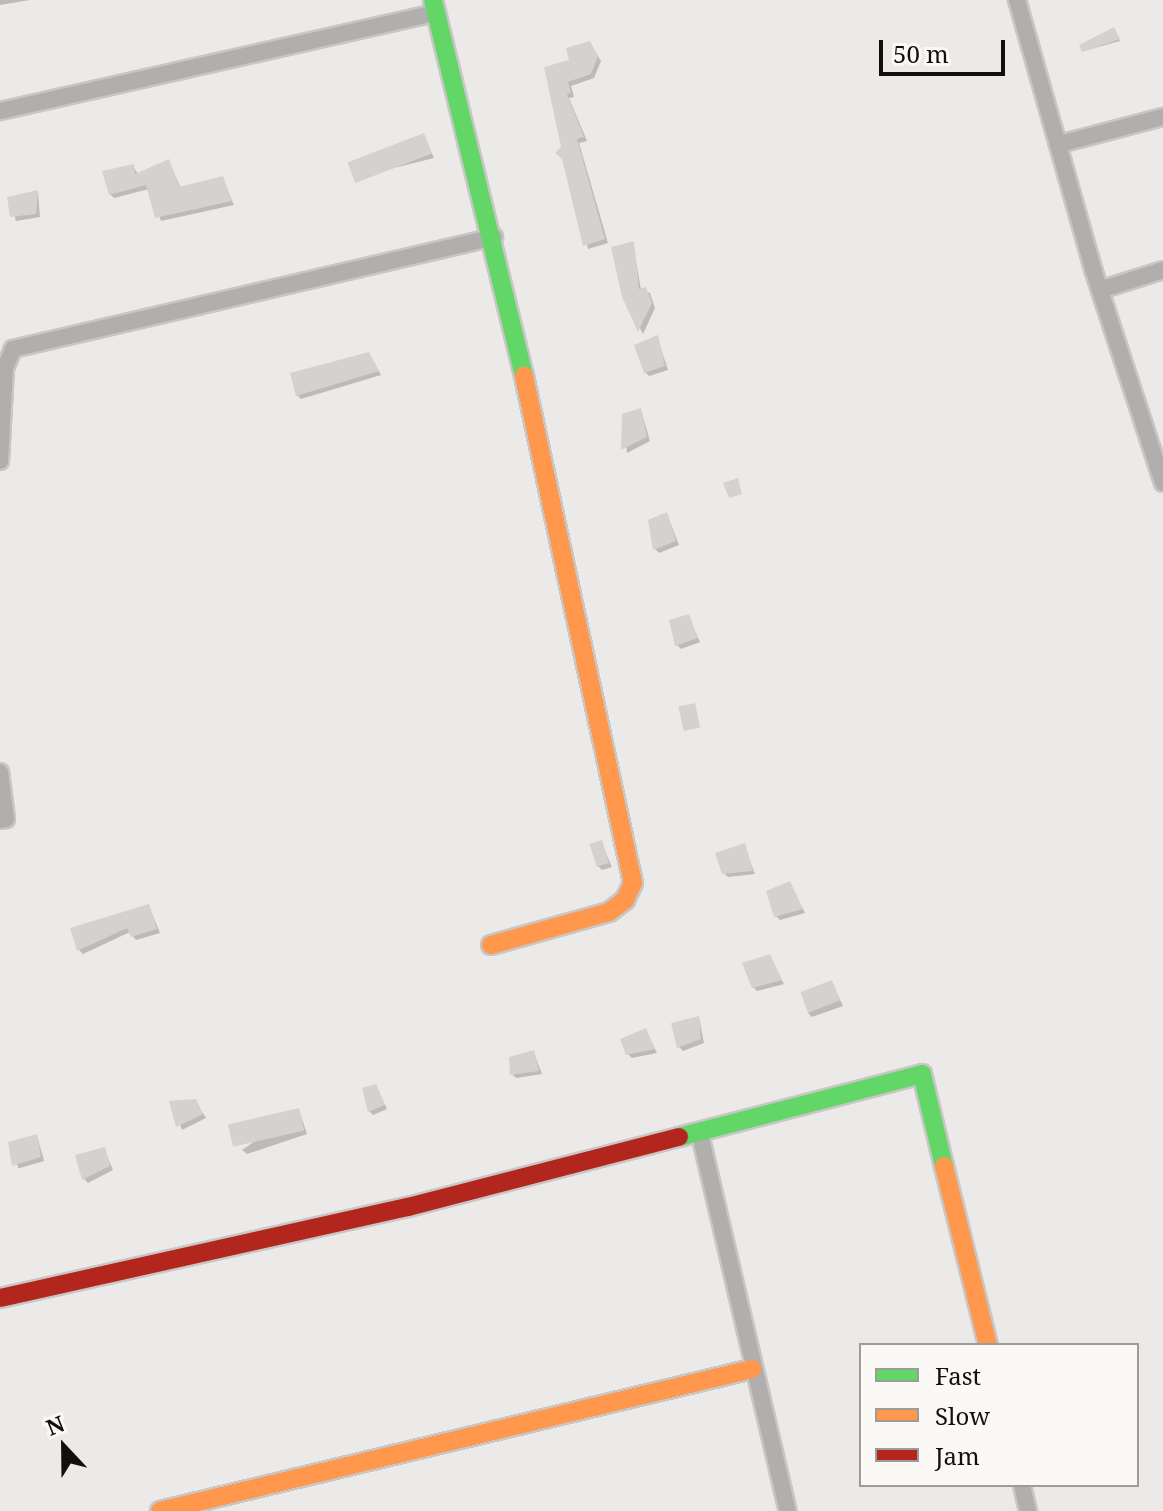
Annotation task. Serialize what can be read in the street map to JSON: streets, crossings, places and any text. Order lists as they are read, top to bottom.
{
  "legend": ["Fast", "Slow", "Jam"],
  "scale_bar": "50 m",
  "north": "top"
}
